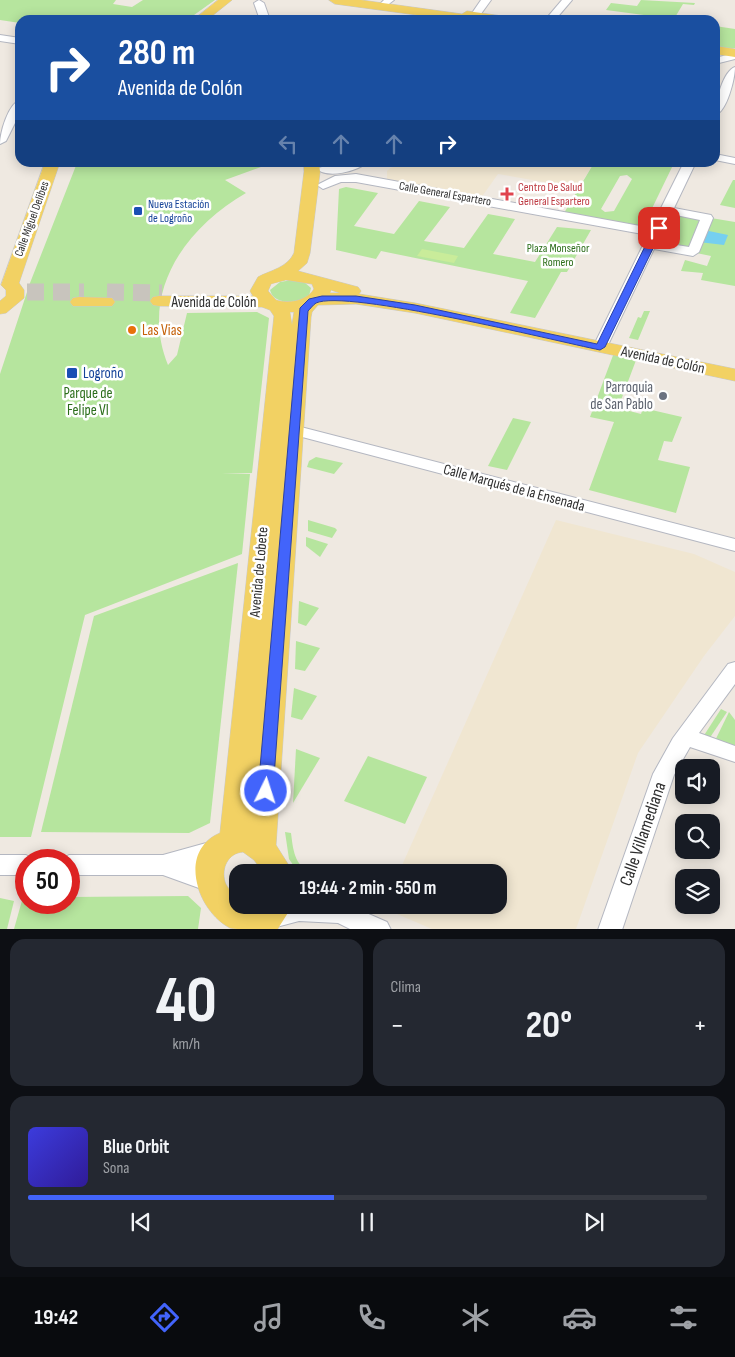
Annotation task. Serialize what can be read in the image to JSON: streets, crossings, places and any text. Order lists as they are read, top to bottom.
{
  "streets": {
    "main road": ["Calle Miguel Delibes", "Avenida de Colón", "Avenida de Lobete"],
    "street": ["Calle General Espartero", "Calle Marqués de la Ensenada", "Calle Villamediana"]
  },
  "crossings": [
    ["Avenida de Colón", "Avenida de Lobete"],
    ["Calle Marqués de la Ensenada", "Avenida de Lobete"]
  ],
  "parks": ["Plaza Monseñor Romero", "Parque de Felipe VI"],
  "places": {
    "health": ["Centro De Salud General Espartero"],
    "transit": ["Nueva Estación de Logroño", "Logroño"],
    "other": ["Las Vias", "Parroquia de San Pablo"]
  },
  "page": {
    "turn": ["280 m", "Avenida de Colón"],
    "limit": "50",
    "trip": "19:44 · 2 min · 550 m",
    "tile": [
      ["40", "km/h"],
      "Clima"
    ],
    "heat": ["−", "20°", "+"],
    "song": ["Blue Orbit", "Sona"],
    "tabs": "19:42"
  }
}
